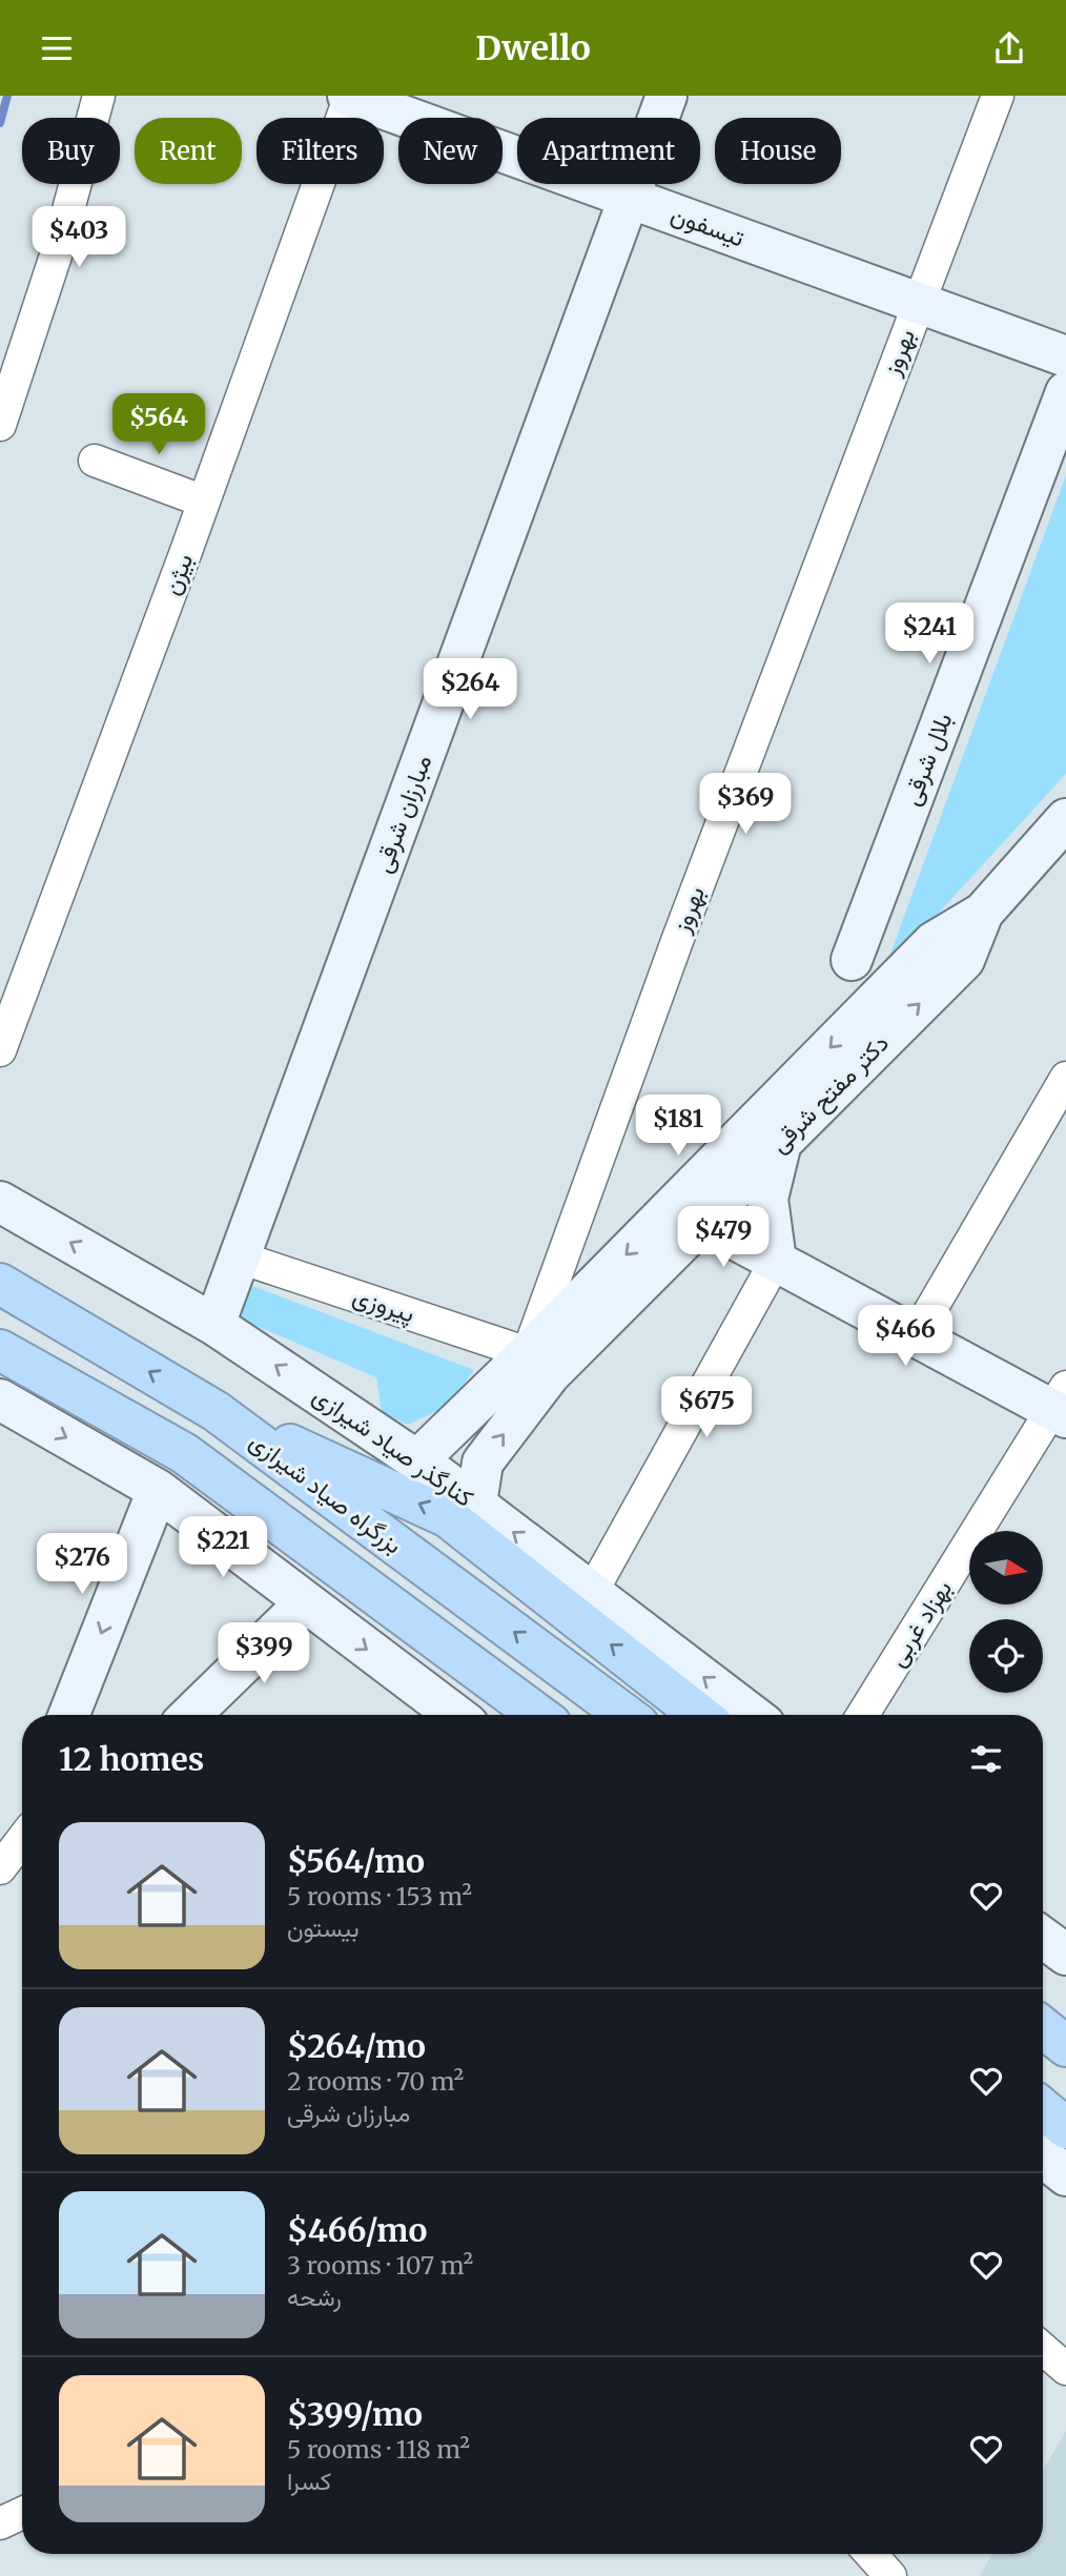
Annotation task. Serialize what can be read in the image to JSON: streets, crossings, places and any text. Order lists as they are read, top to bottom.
{
  "streets": {
    "highway": ["بزرگراه صیاد شیرازی"],
    "street": [
      "تیسفون",
      "بهروز",
      "بیژن",
      "بلال شرقی",
      "مبارزان شرقی",
      "دکتر مفتح شرقی",
      "پیروزی",
      "کنارگذر صیاد شیرازی",
      "بهزاد غربی"
    ]
  },
  "crossings": [
    ["تیسفون", "بهروز"],
    ["تیسفون", "بیژن"],
    ["تیسفون", "مبارزان شرقی"],
    ["بهروز", "دکتر مفتح شرقی"],
    ["بهروز", "پیروزی"],
    ["مبارزان شرقی", "پیروزی"],
    ["مبارزان شرقی", "کنارگذر صیاد شیرازی"],
    ["دکتر مفتح شرقی", "پیروزی"],
    ["دکتر مفتح شرقی", "کنارگذر صیاد شیرازی"]
  ],
  "north": "right",
  "page": {
    "header": "Dwello",
    "chip": [
      "Buy",
      "Rent",
      "Filters",
      "New",
      "Apartment",
      "House"
    ],
    "price": [
      "$403",
      "$564",
      "$241",
      "$264",
      "$369",
      "$181",
      "$479",
      "$466",
      "$675",
      "$221",
      "$276",
      "$399"
    ],
    "heading": "12 homes",
    "list": [
      {
        "name": "$564/mo",
        "note": "5 rooms · 153 m² · بیستون"
      },
      {
        "name": "$264/mo",
        "note": "2 rooms · 70 m² · مبارزان شرقی"
      },
      {
        "name": "$466/mo",
        "note": "3 rooms · 107 m² · رشحه"
      },
      {
        "name": "$399/mo",
        "note": "5 rooms · 118 m² · کسرا"
      }
    ]
  }
}
